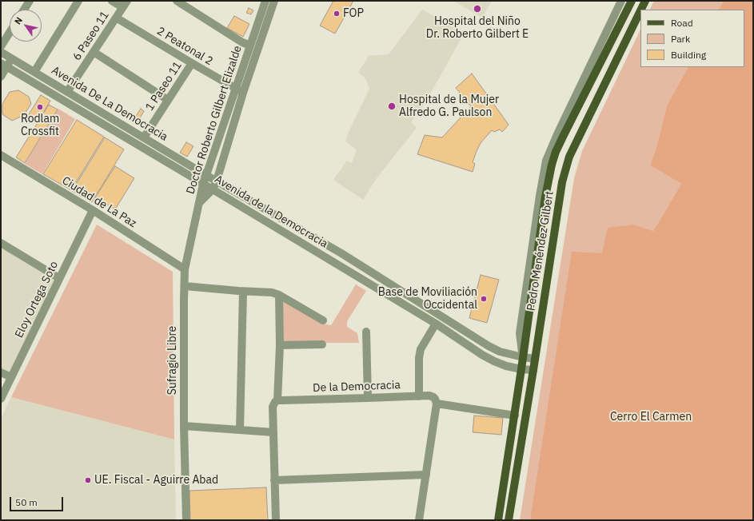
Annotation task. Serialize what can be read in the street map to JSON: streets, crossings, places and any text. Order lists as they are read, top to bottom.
{
  "streets": {
    "main road": ["Pedro Menéndez Gilbert"],
    "street": [
      "6 Paseo 11",
      "2 Peatonal 2",
      "1 Paseo 11",
      "Avenida De La Democracia",
      "Doctor Roberto Gilbert Elizalde",
      "Ciudad de La Paz",
      "Avenida de la Democracia",
      "Eloy Ortega Soto",
      "Sufragio Libre",
      "De la Democracia"
    ]
  },
  "crossings": [
    ["6 Paseo 11", "2 Peatonal 2"],
    ["6 Paseo 11", "Avenida De La Democracia"],
    ["2 Peatonal 2", "1 Paseo 11"],
    ["2 Peatonal 2", "Doctor Roberto Gilbert Elizalde"],
    ["1 Paseo 11", "Avenida De La Democracia"],
    ["Avenida De La Democracia", "Doctor Roberto Gilbert Elizalde"],
    ["Avenida De La Democracia", "Avenida de la Democracia"],
    ["Doctor Roberto Gilbert Elizalde", "Avenida de la Democracia"],
    ["Doctor Roberto Gilbert Elizalde", "Sufragio Libre"],
    ["Ciudad de La Paz", "Eloy Ortega Soto"],
    ["Ciudad de La Paz", "Sufragio Libre"],
    ["Avenida de la Democracia", "Pedro Menéndez Gilbert"]
  ],
  "parks": ["Cerro El Carmen"],
  "places": [
    "Hospital del Niño Dr. Roberto Gilbert E",
    "FOP",
    "Hospital de la Mujer Alfredo G. Paulson",
    "Rodlam Crossfit",
    "Base de Moviliación Occidental",
    "UE. Fiscal - Aguirre Abad"
  ],
  "legend": ["Road", "Park", "Building"],
  "scale_bar": "50 m",
  "north": "top left"
}
